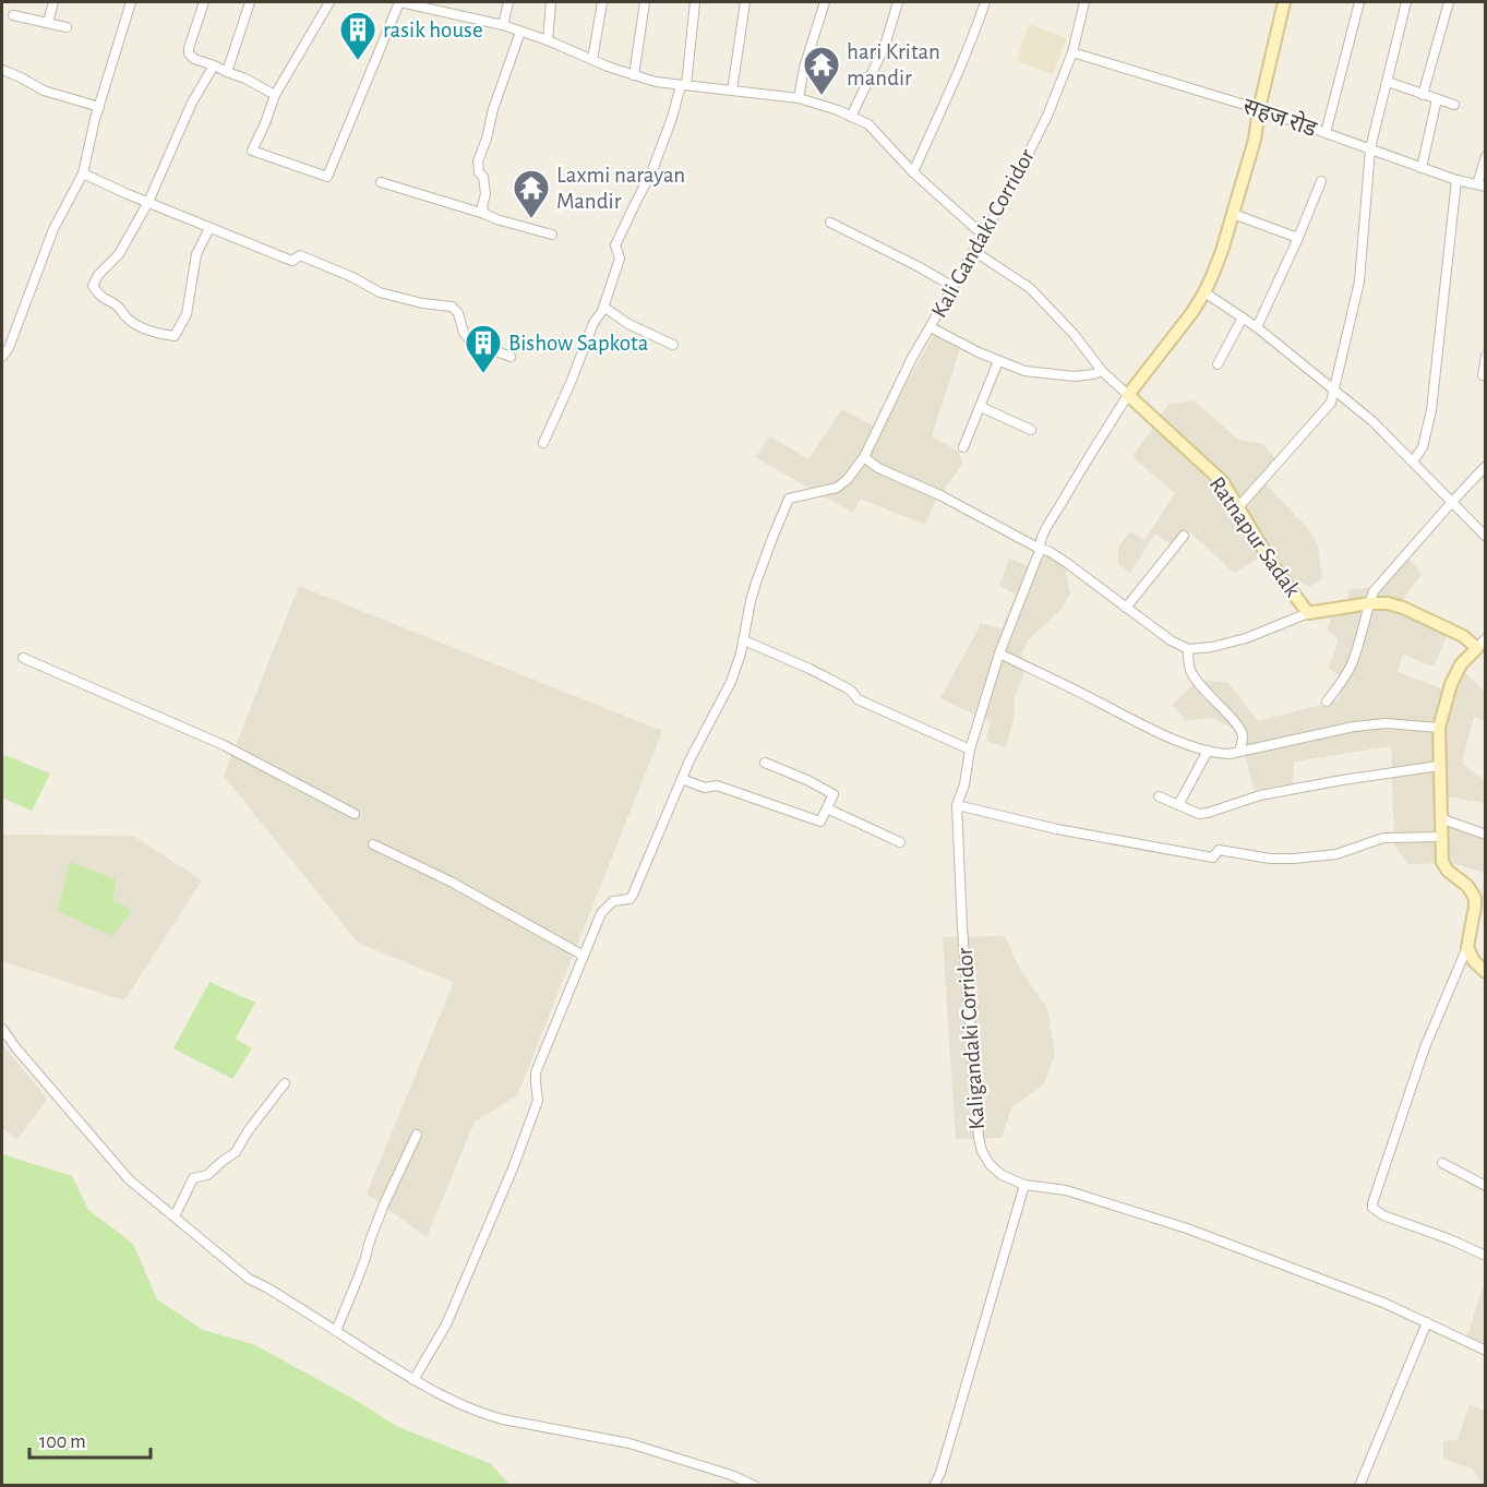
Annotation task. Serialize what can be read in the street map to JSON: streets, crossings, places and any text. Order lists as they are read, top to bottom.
{
  "streets": {
    "main road": ["Ratnapur Sadak"],
    "street": ["सहज रोड", "Kali Gandaki Corridor", "Kaligandaki Corridor"]
  },
  "crossings": [
    ["सहज रोड", "Kali Gandaki Corridor"],
    ["Ratnapur Sadak", "Kaligandaki Corridor"]
  ],
  "places": {
    "building": ["rasik house", "Bishow Sapkota"],
    "temple": ["hari Kritan mandir", "Laxmi narayan Mandir"]
  },
  "scale_bar": "100 m"
}
